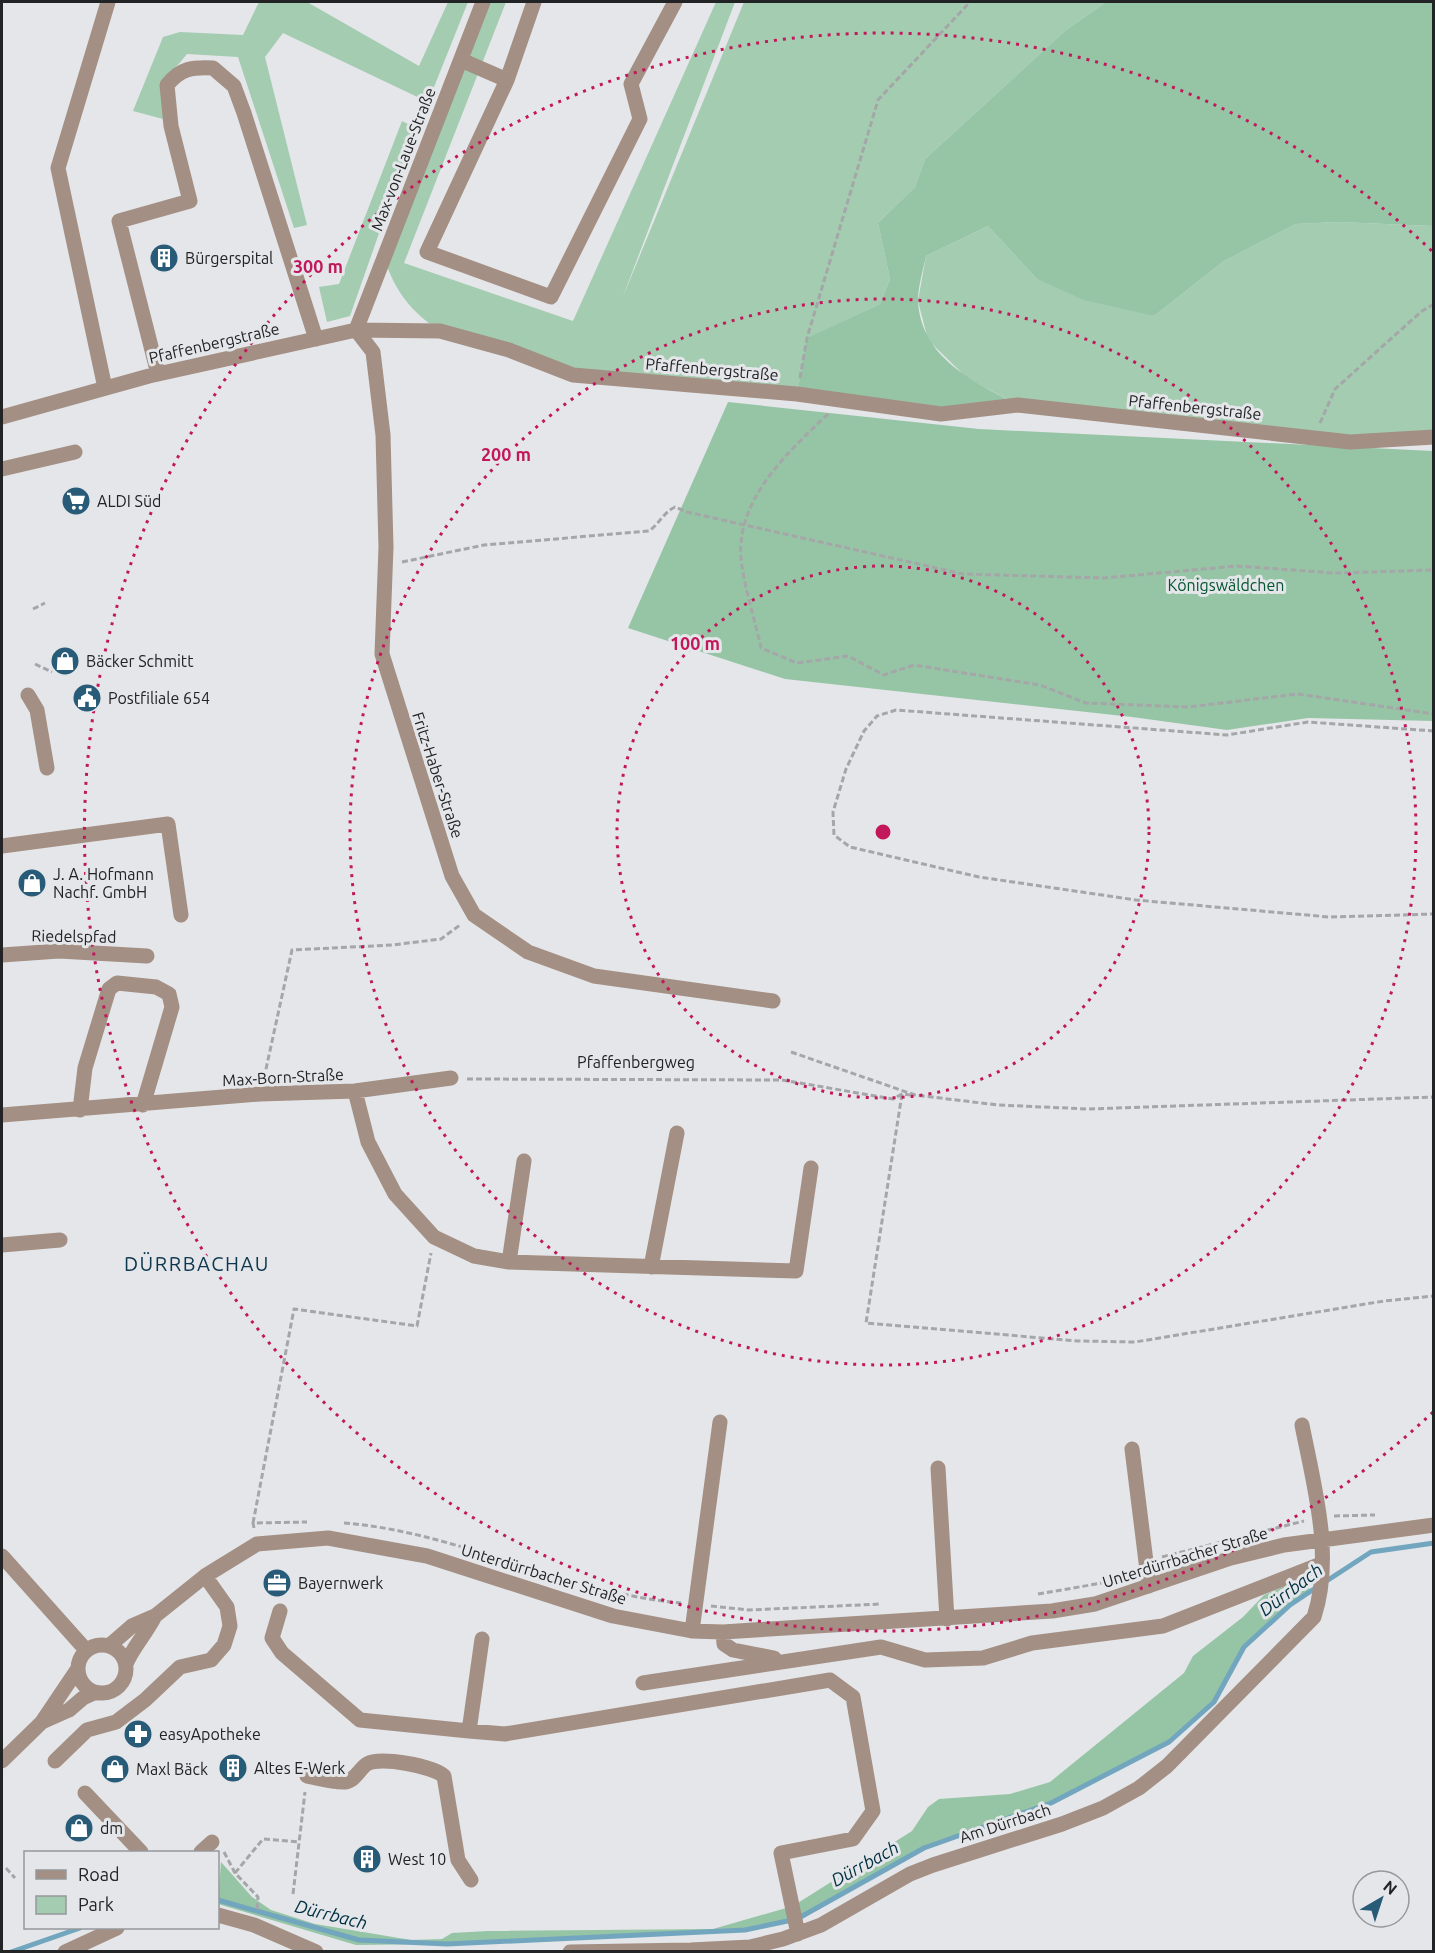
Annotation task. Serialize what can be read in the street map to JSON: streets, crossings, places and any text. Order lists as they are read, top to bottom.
{
  "streets": {
    "street": [
      "Max-von-Laue-Straße",
      "Pfaffenbergstraße",
      "Fritz-Haber-Straße",
      "Riedelspfad",
      "Max-Born-Straße",
      "Unterdürrbacher Straße",
      "Am Dürrbach"
    ],
    "path": ["Pfaffenbergweg"]
  },
  "crossings": [
    ["Max-von-Laue-Straße", "Pfaffenbergstraße"],
    ["Max-von-Laue-Straße", "Fritz-Haber-Straße"],
    ["Pfaffenbergstraße", "Fritz-Haber-Straße"],
    ["Unterdürrbacher Straße", "Am Dürrbach"]
  ],
  "districts": ["DÜRRBACHAU"],
  "water": ["Dürrbach"],
  "parks": ["Königswäldchen"],
  "places": {
    "building": ["Bürgerspital", "Altes E-Werk", "West 10"],
    "supermarket": ["ALDI Süd"],
    "shop": [
      "Bäcker Schmitt",
      "J. A. Hofmann Nachf. GmbH",
      "Maxl Bäck",
      "dm"
    ],
    "public building": ["Postfiliale 654"],
    "office": ["Bayernwerk"],
    "pharmacy": ["easyApotheke"]
  },
  "legend": ["Road", "Park"],
  "north": "top right",
  "rings": ["300 m", "200 m", "100 m"]
}
